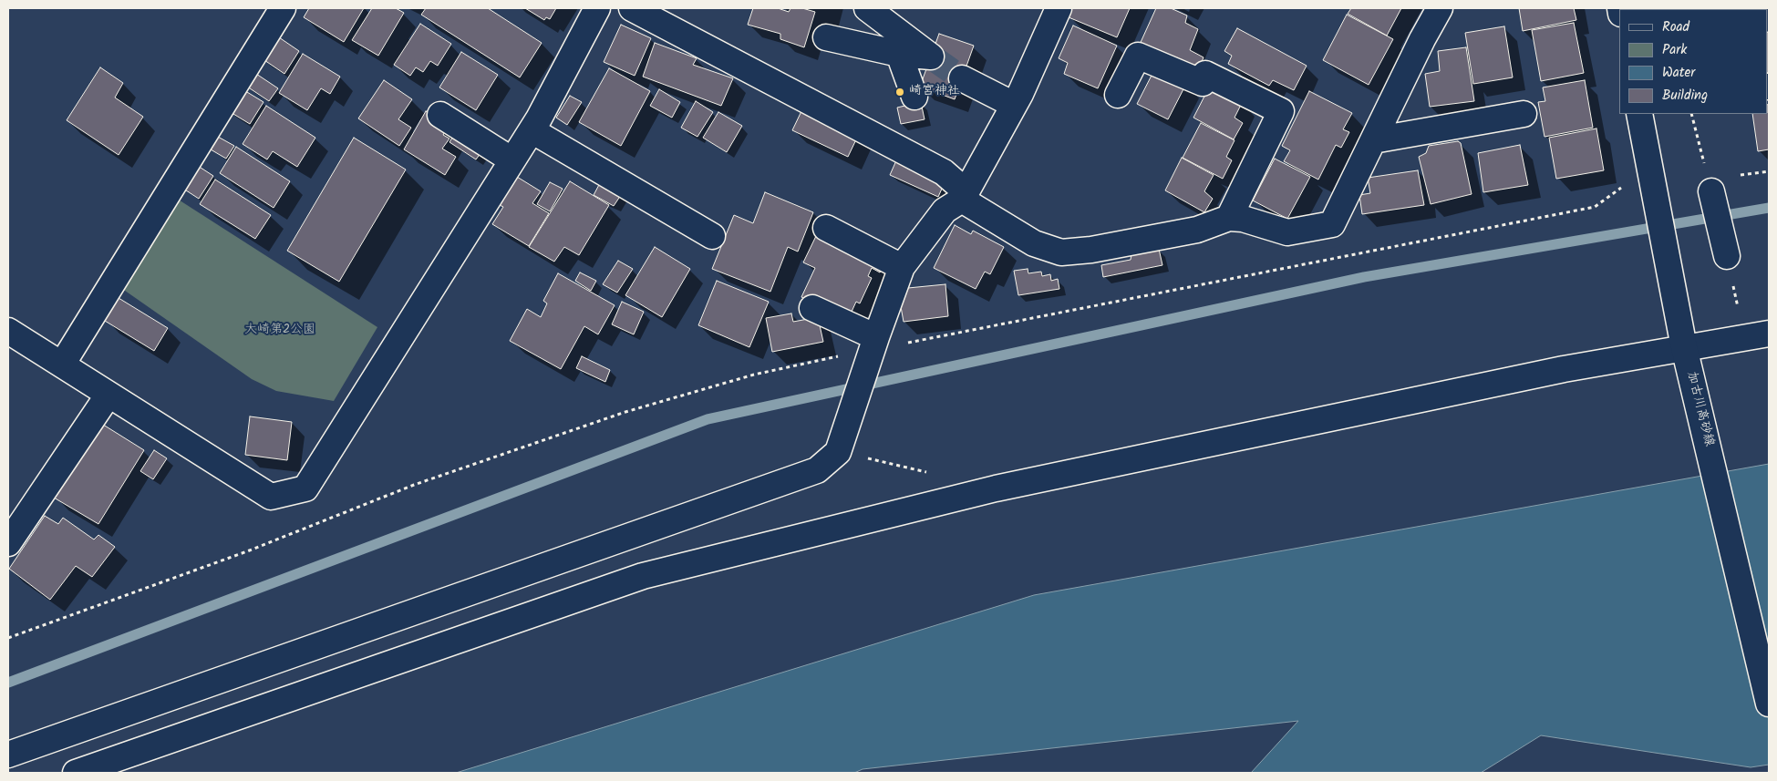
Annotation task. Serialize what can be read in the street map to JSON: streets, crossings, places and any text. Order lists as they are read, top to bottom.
{
  "streets": {
    "street": ["加古川高砂線"]
  },
  "parks": ["大崎第2公園"],
  "places": ["崎宮神社"],
  "legend": [
    "Road",
    "Park",
    "Water",
    "Building"
  ]
}
